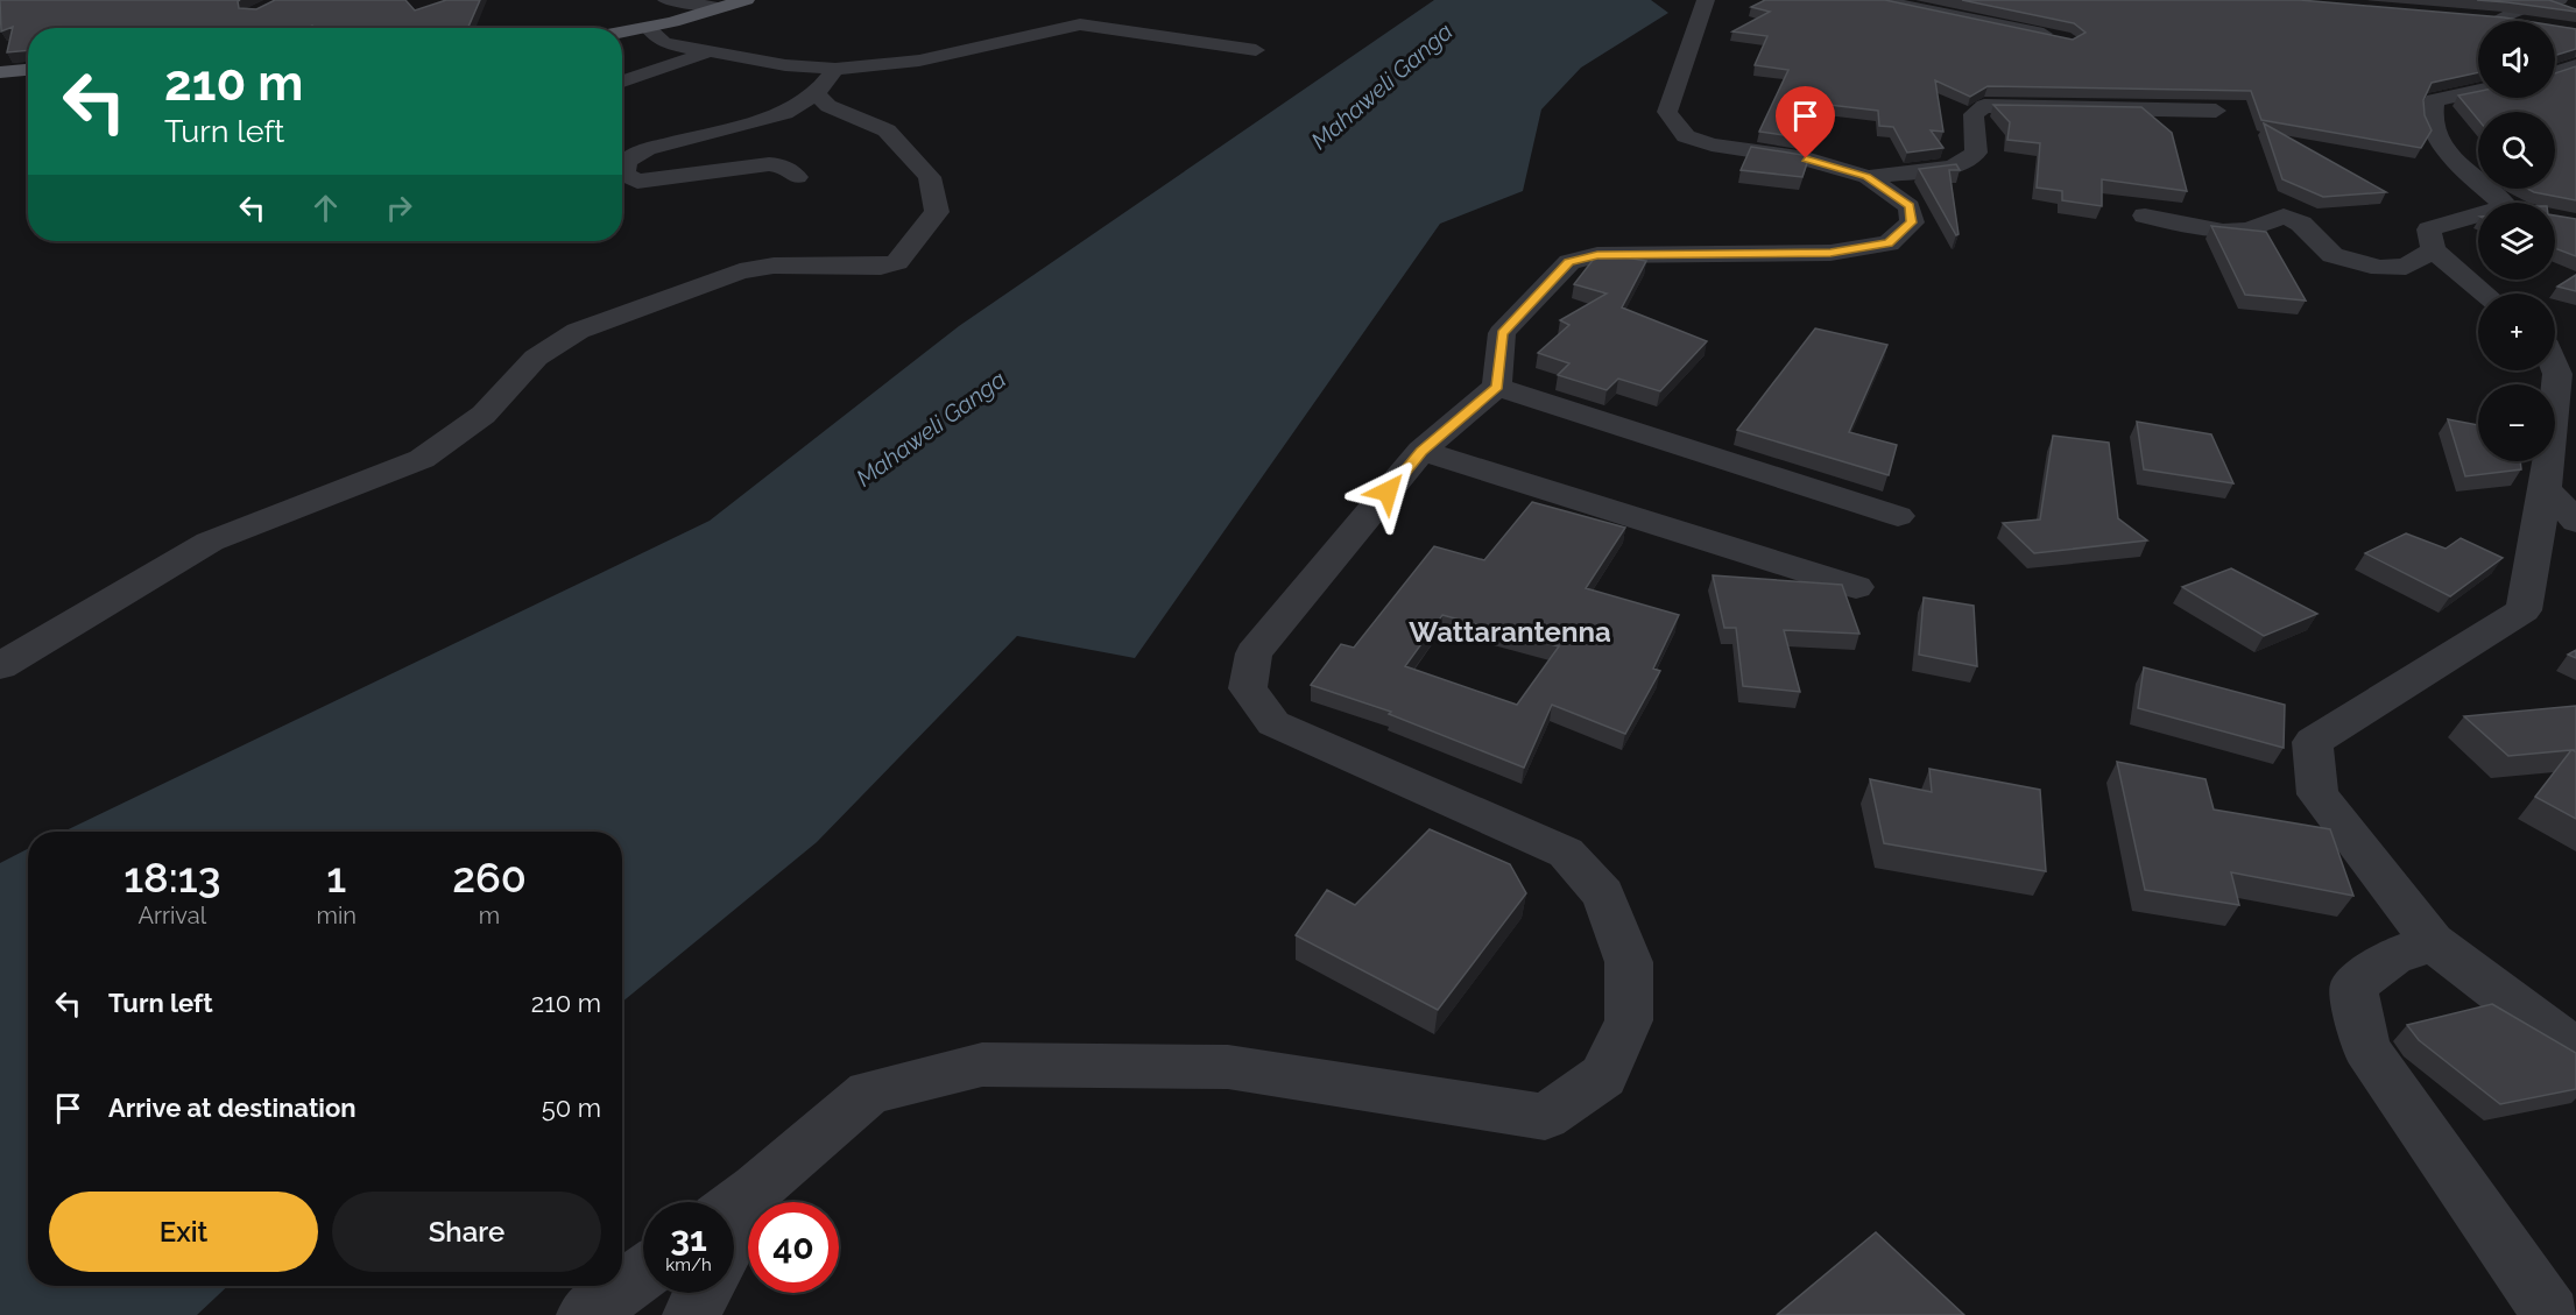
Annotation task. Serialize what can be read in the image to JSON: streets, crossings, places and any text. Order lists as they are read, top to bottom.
{
  "districts": ["Wattarantenna"],
  "water": ["Mahaweli Ganga"],
  "page": {
    "map_buttons": ["+", "−"],
    "turn": ["210 m", "Turn left"],
    "eta": [
      "18:13",
      "Arrival",
      "1",
      "min",
      "260",
      "m"
    ],
    "list": [
      {
        "name": "Turn left",
        "value": "210 m"
      },
      {
        "name": "Arrive at destination",
        "value": "50 m"
      }
    ],
    "buttons": ["Exit", "Share"],
    "speed": "31 km/h",
    "limit": "40"
  }
}
